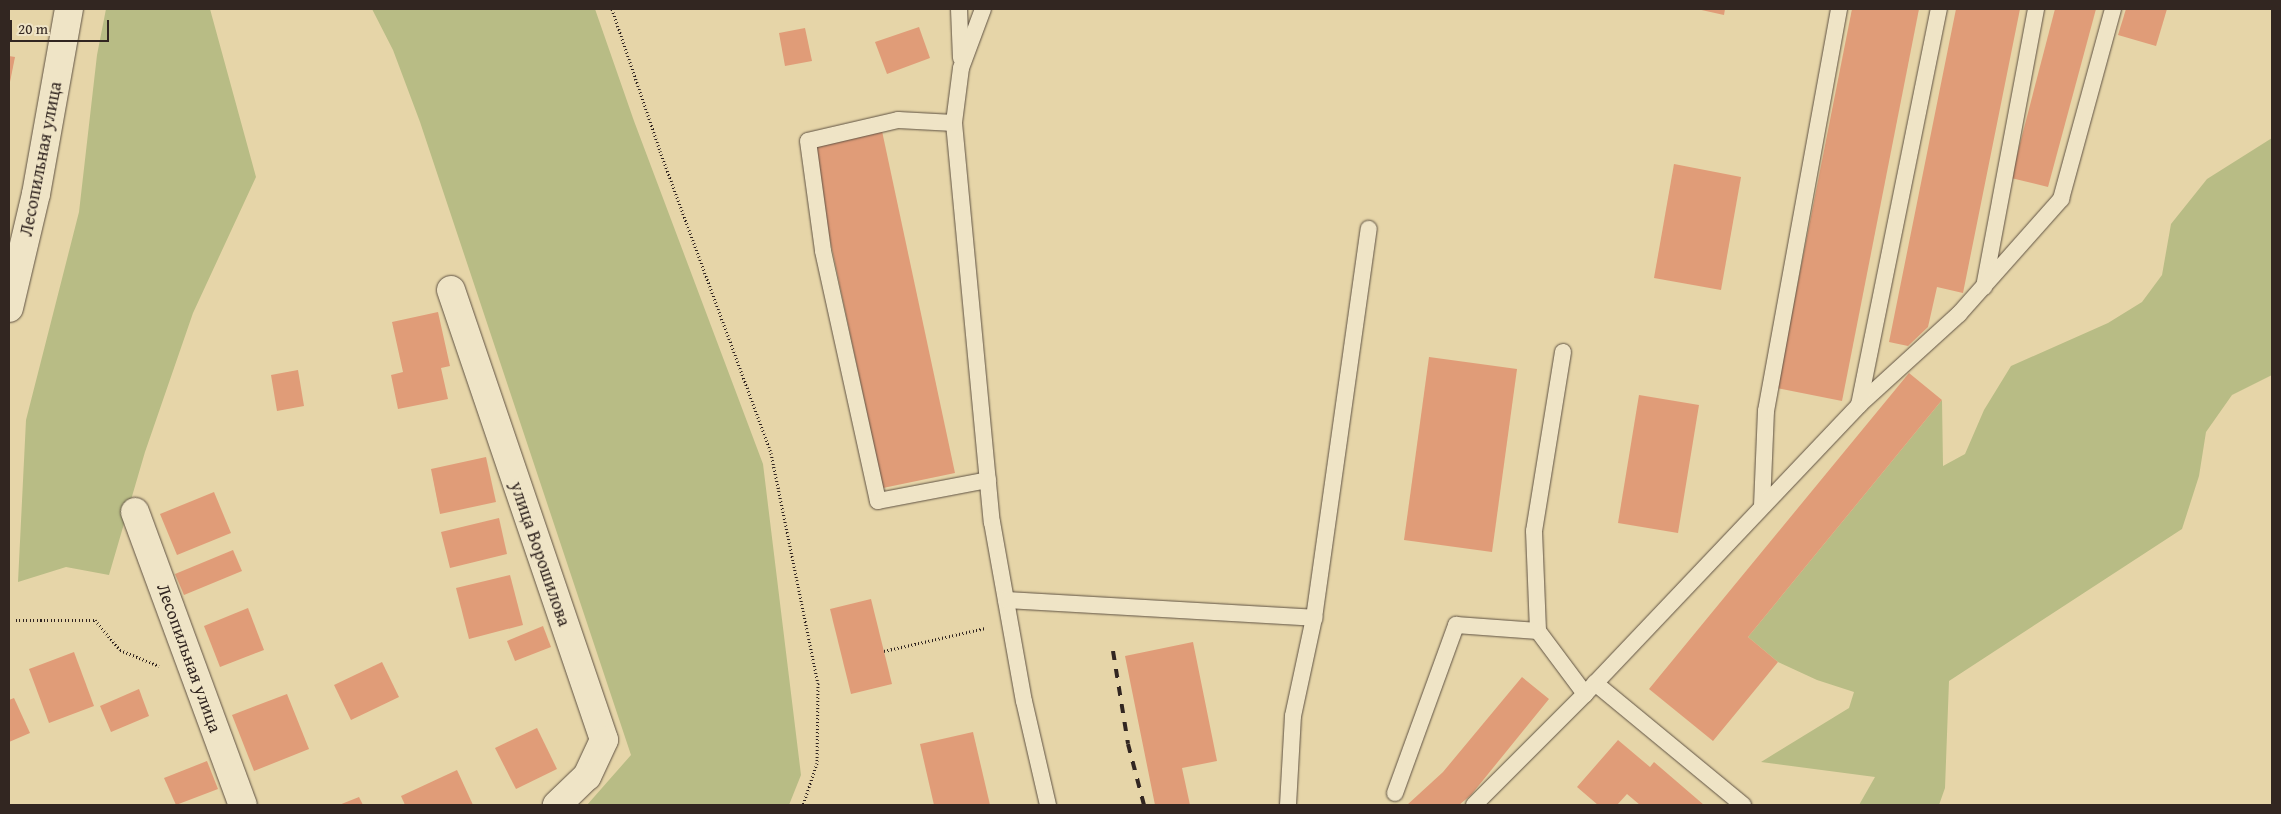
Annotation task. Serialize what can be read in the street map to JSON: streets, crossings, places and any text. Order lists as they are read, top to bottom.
{
  "streets": {
    "street": ["Лесопильная улица", "улица Ворошилова"]
  },
  "scale_bar": "20 m"
}
